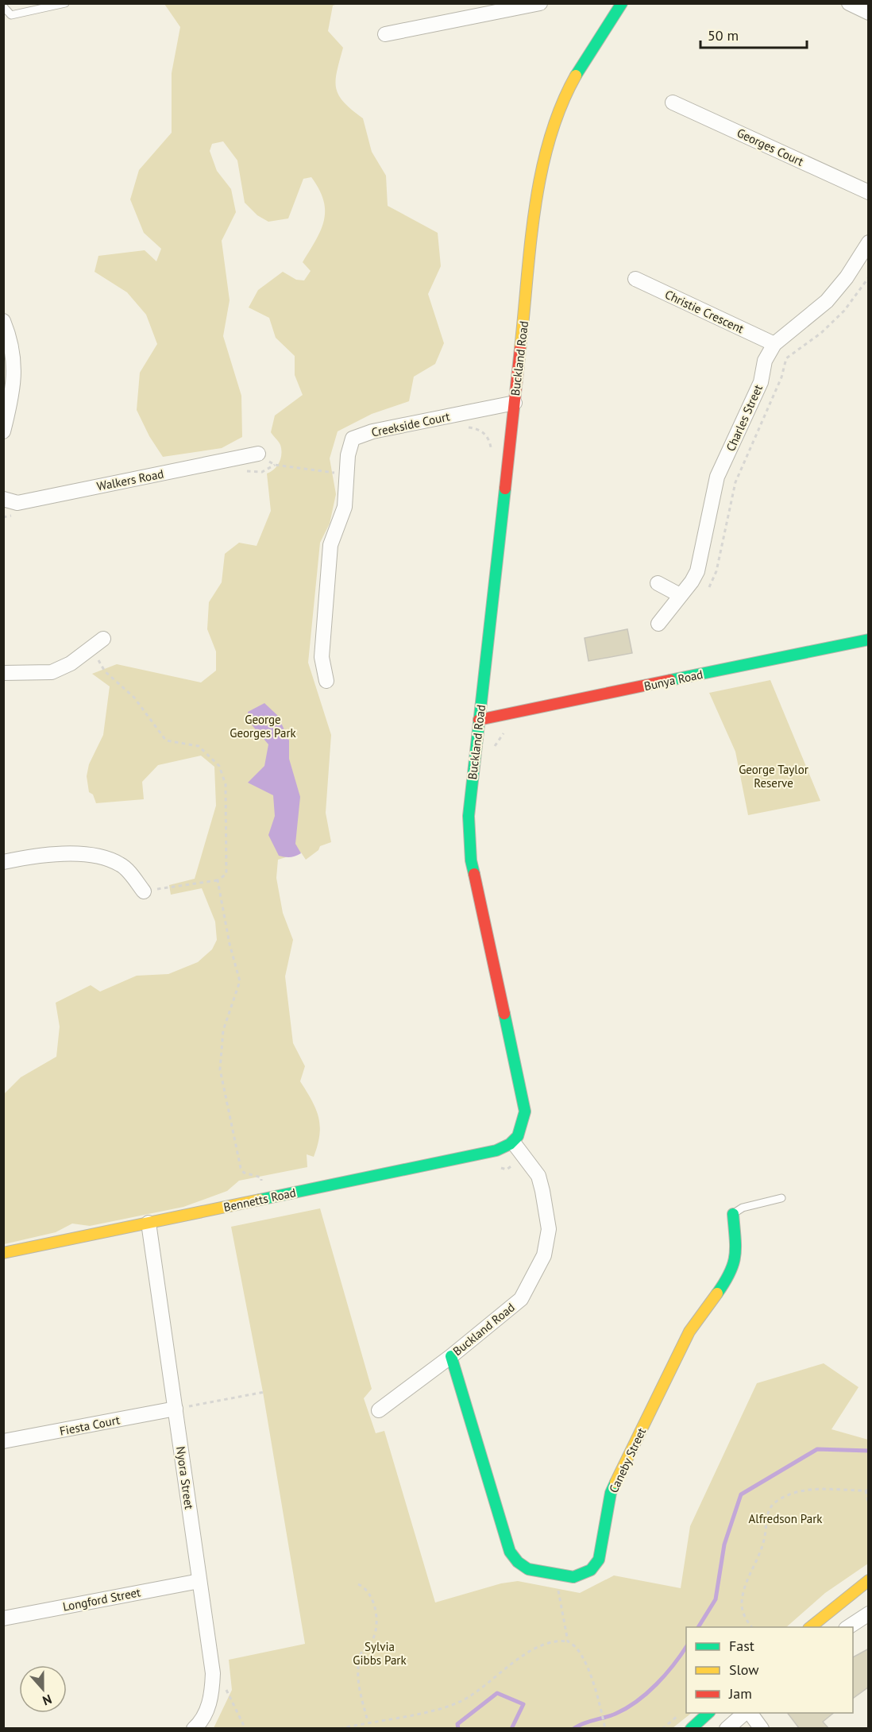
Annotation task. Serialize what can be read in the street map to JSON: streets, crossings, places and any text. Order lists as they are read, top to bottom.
{
  "streets": {
    "street": [
      "Georges Court",
      "Christie Crescent",
      "Buckland Road",
      "Charles Street",
      "Creekside Court",
      "Walkers Road",
      "Bunya Road",
      "Bennetts Road",
      "Fiesta Court",
      "Caneby Street",
      "Nyora Street",
      "Longford Street"
    ]
  },
  "crossings": [
    ["Christie Crescent", "Charles Street"],
    ["Buckland Road", "Creekside Court"],
    ["Buckland Road", "Bunya Road"],
    ["Buckland Road", "Bennetts Road"],
    ["Buckland Road", "Caneby Street"],
    ["Bennetts Road", "Nyora Street"],
    ["Fiesta Court", "Nyora Street"],
    ["Nyora Street", "Longford Street"]
  ],
  "parks": [
    "George Georges Park",
    "George Taylor Reserve",
    "Alfredson Park",
    "Sylvia Gibbs Park"
  ],
  "legend": ["Fast", "Slow", "Jam"],
  "scale_bar": "50 m",
  "north": "bottom"
}
